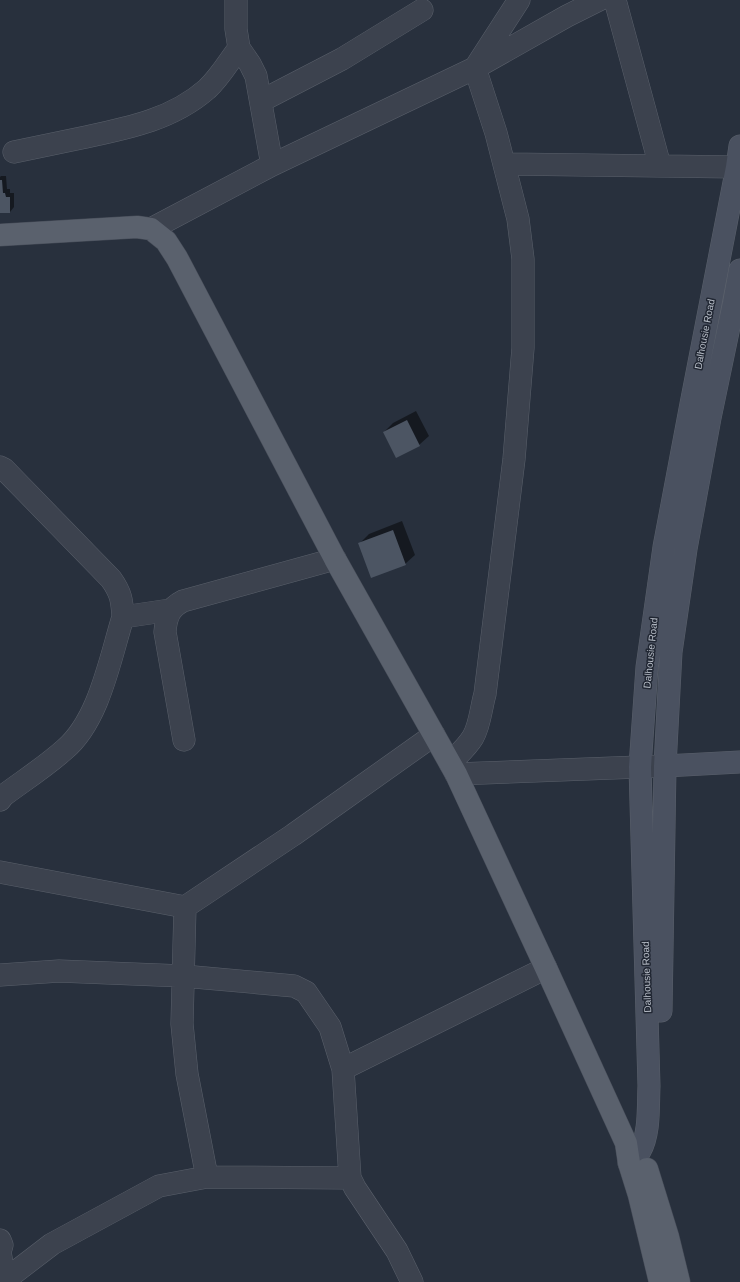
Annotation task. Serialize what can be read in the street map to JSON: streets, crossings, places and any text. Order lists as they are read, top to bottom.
{
  "streets": {
    "street": ["Dalhousie Road"]
  }
}
